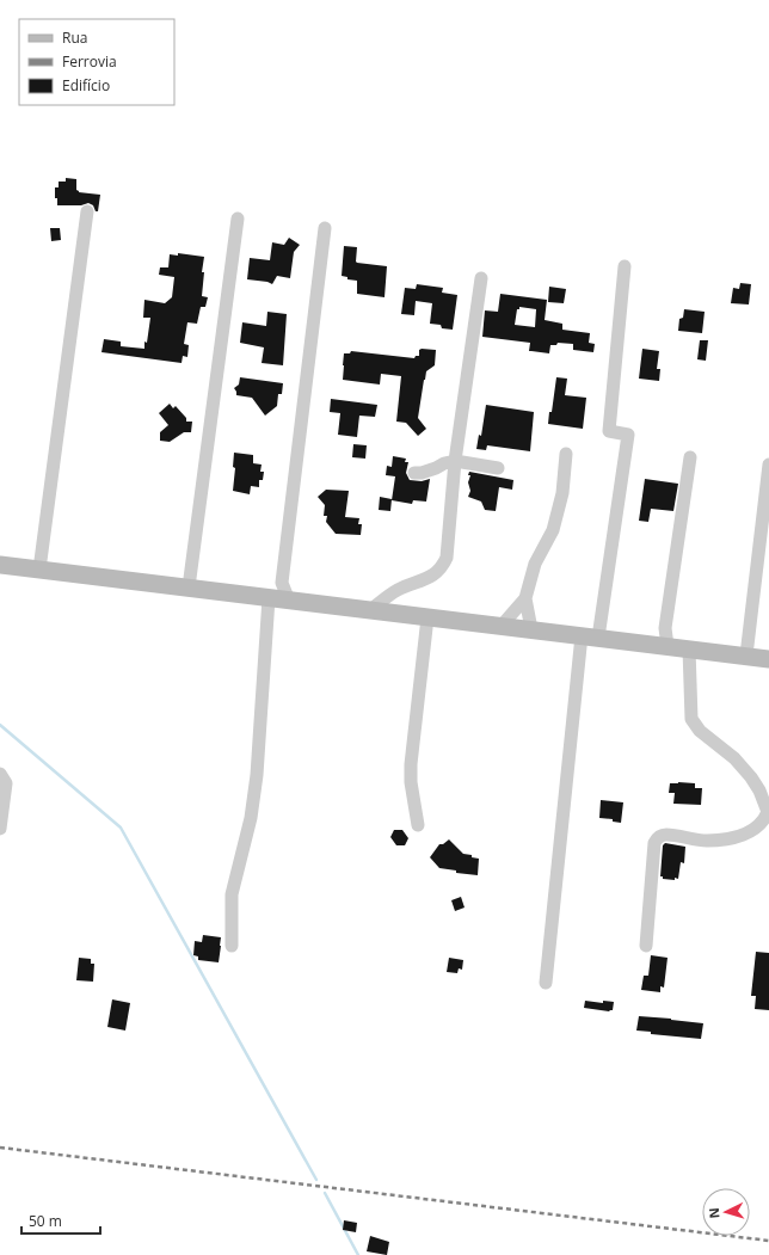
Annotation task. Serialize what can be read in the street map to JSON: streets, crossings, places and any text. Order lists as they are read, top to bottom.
{
  "legend": ["Rua", "Ferrovia", "Edifício"],
  "scale_bar": "50 m",
  "north": "left"
}
